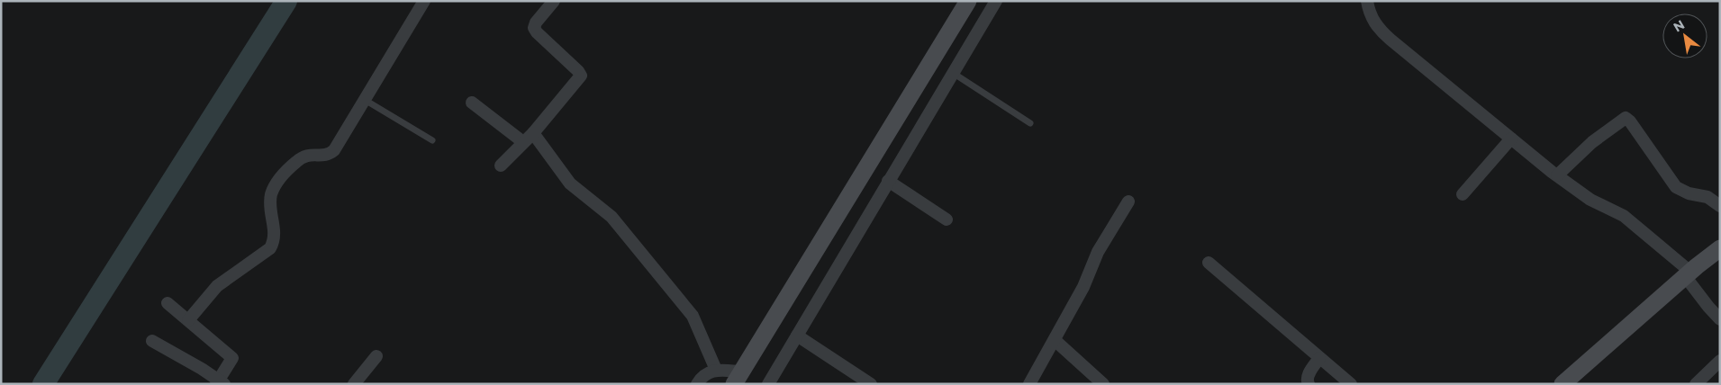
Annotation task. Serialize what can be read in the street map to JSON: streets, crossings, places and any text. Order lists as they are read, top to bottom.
{
  "north": "top left"
}
